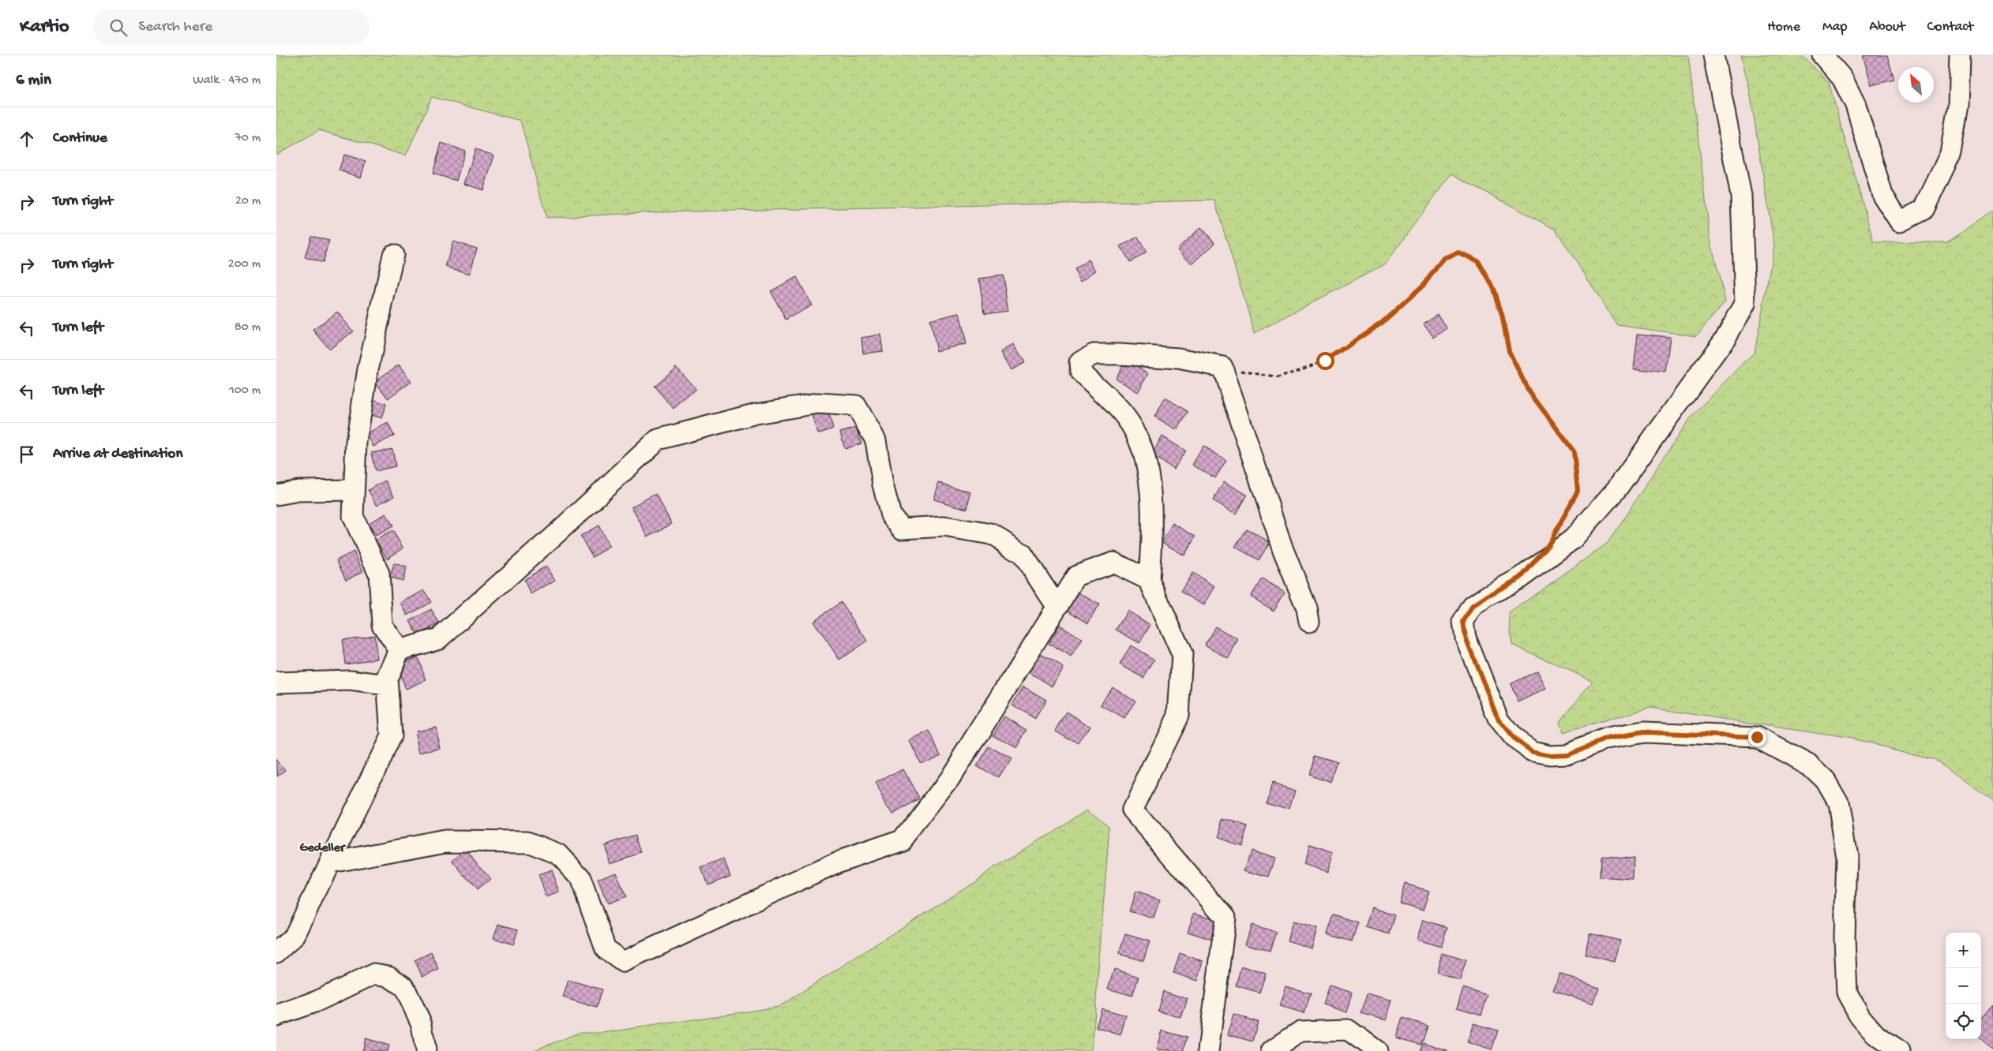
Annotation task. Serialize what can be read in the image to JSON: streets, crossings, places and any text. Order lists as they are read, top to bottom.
{
  "districts": ["Gedeller"],
  "north": "top left",
  "page": {
    "header": "Kartio",
    "search": "Search here",
    "nav": [
      "Home",
      "Map",
      "About",
      "Contact"
    ],
    "heading": ["6 min", "Walk · 470 m"],
    "list": [
      ["Continue", "70 m"],
      ["Turn right", "20 m"],
      ["Turn right", "200 m"],
      ["Turn left", "80 m"],
      ["Turn left", "100 m"],
      "Arrive at destination"
    ],
    "map_buttons": ["+", "−"]
  }
}
